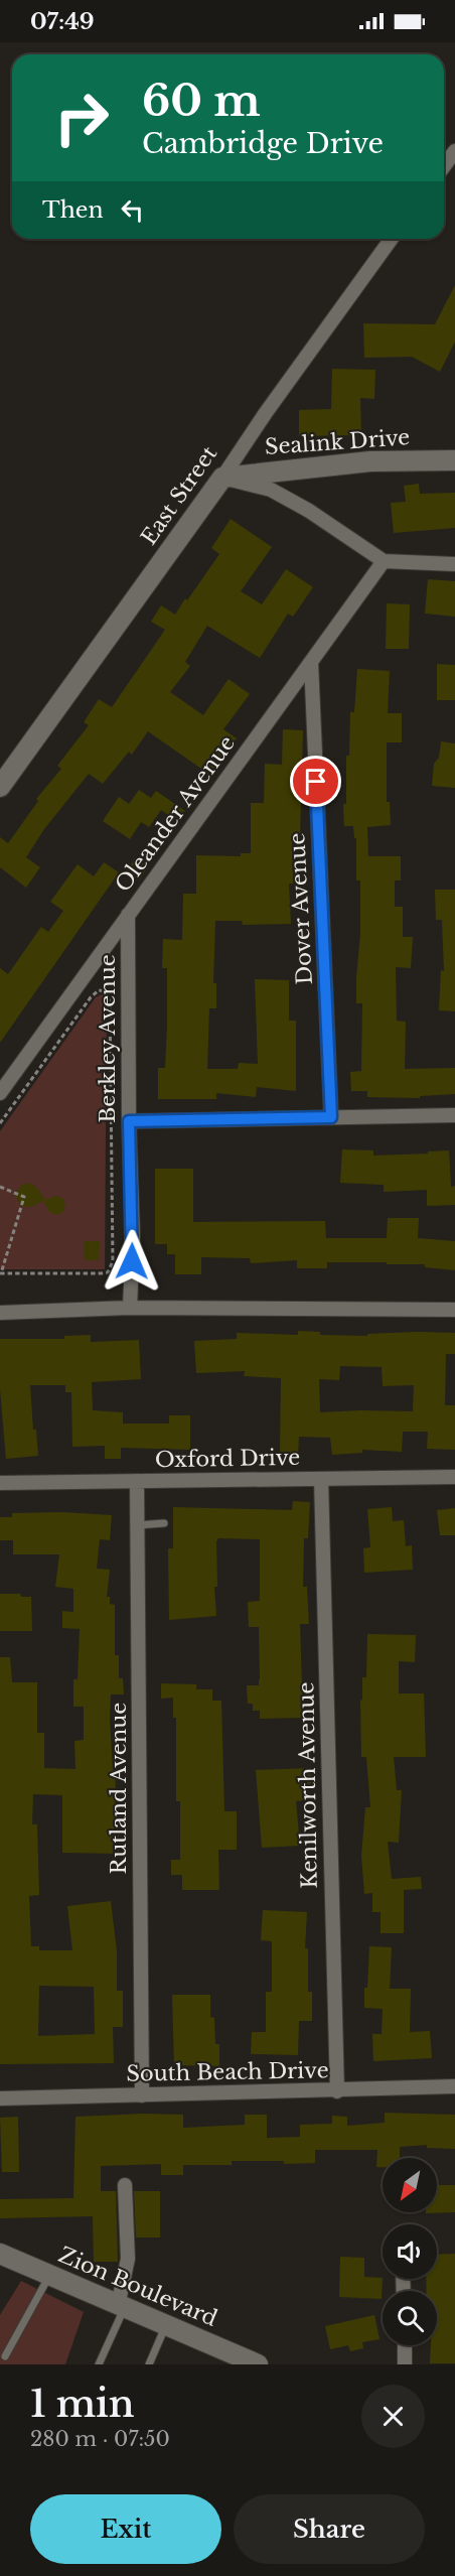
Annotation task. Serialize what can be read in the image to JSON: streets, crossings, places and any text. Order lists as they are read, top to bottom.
{
  "streets": {
    "main road": ["Sealink Drive", "East Street", "Zion Boulevard"],
    "street": [
      "Oleander Avenue",
      "Dover Avenue",
      "Berkley Avenue",
      "Oxford Drive",
      "Kenilworth Avenue",
      "Rutland Avenue",
      "South Beach Drive"
    ]
  },
  "crossings": [
    ["Sealink Drive", "East Street"],
    ["Oleander Avenue", "Dover Avenue"],
    ["Oleander Avenue", "Berkley Avenue"],
    ["Oxford Drive", "Kenilworth Avenue"],
    ["Oxford Drive", "Rutland Avenue"],
    ["Kenilworth Avenue", "South Beach Drive"],
    ["Rutland Avenue", "South Beach Drive"]
  ],
  "north": "bottom left",
  "page": {
    "status": "07:49",
    "turn": ["60 m", "Cambridge Drive"],
    "then": "Then",
    "heading": ["1 min", "280 m · 07:50"],
    "buttons": ["Exit", "Share"]
  }
}
